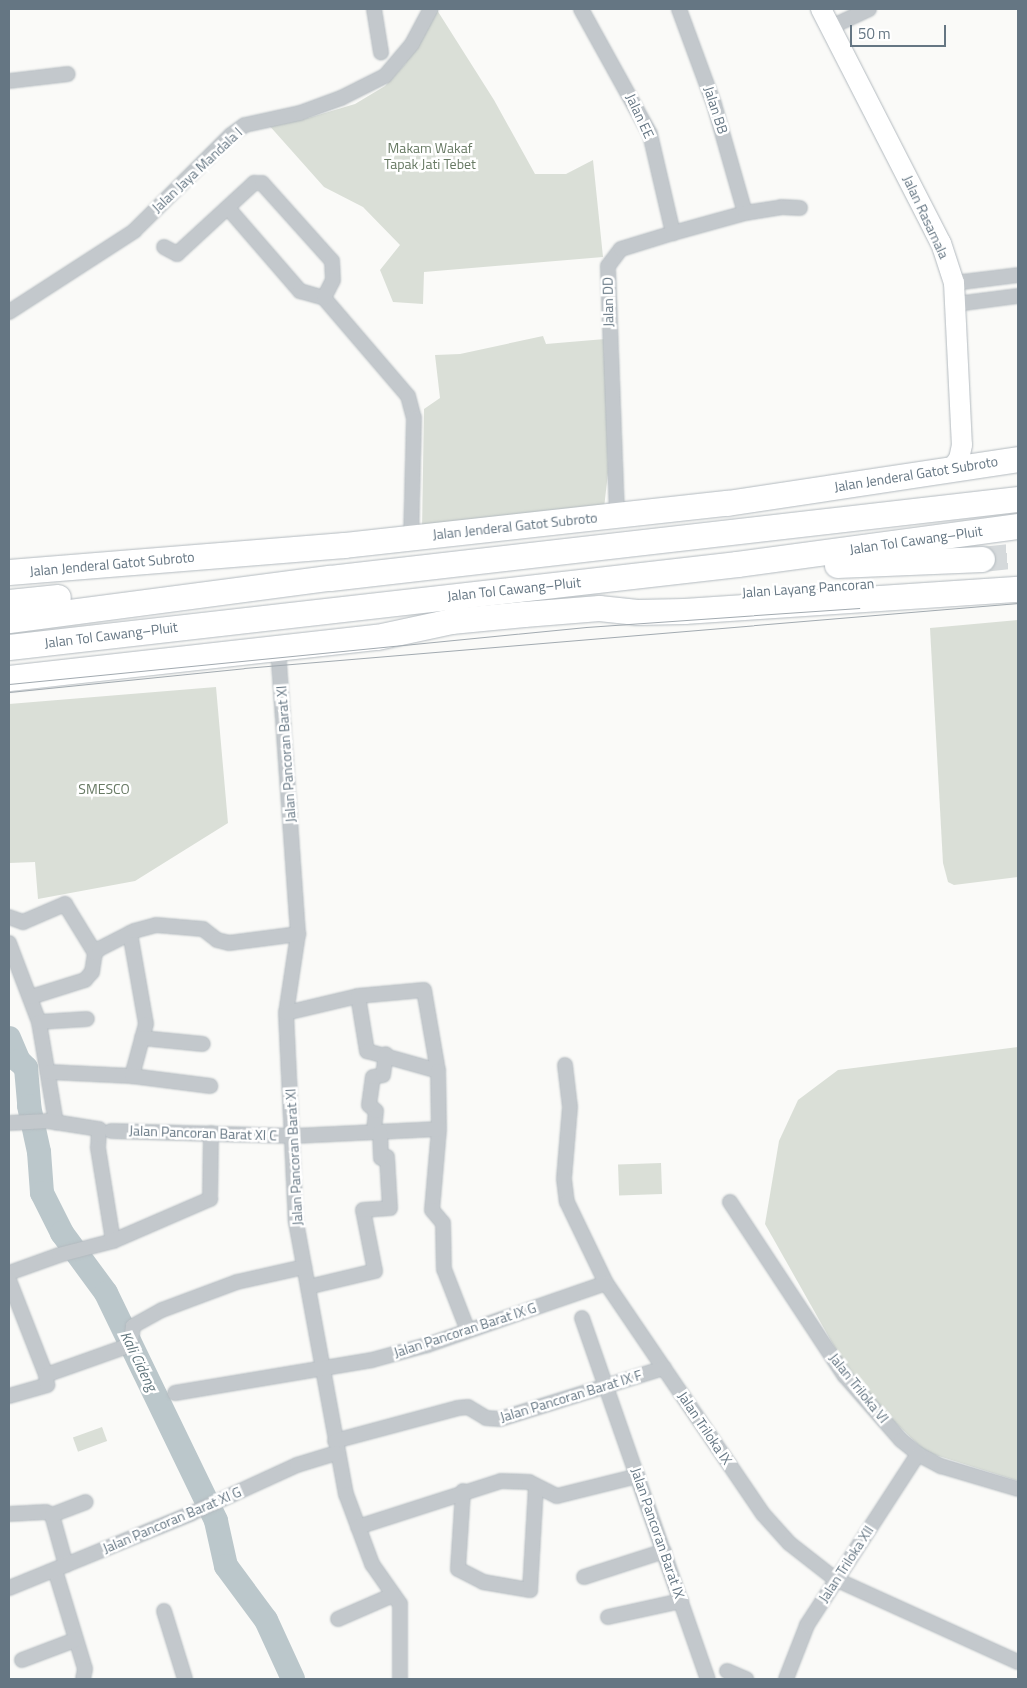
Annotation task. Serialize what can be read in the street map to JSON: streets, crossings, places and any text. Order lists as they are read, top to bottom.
{
  "streets": {
    "highway": ["Jalan Jenderal Gatot Subroto", "Jalan Tol Cawang–Pluit", "Jalan Layang Pancoran"],
    "street": [
      "Jalan BB",
      "Jalan EE",
      "Jalan Jaya Mandala I",
      "Jalan Rasamala",
      "Jalan DD",
      "Jalan Pancoran Barat XI",
      "Jalan Pancoran Barat XI C",
      "Jalan Pancoran Barat IX G",
      "Jalan Triloka VI",
      "Jalan Pancoran Barat IX F",
      "Jalan Triloka IX",
      "Jalan Pancoran Barat XI G",
      "Jalan Pancoran Barat IX",
      "Jalan Triloka XII"
    ]
  },
  "crossings": [
    ["Jalan BB", "Jalan DD"],
    ["Jalan EE", "Jalan DD"],
    ["Jalan Rasamala", "Jalan Jenderal Gatot Subroto"],
    ["Jalan DD", "Jalan Jenderal Gatot Subroto"],
    ["Jalan Pancoran Barat XI", "Jalan Pancoran Barat XI C"],
    ["Jalan Pancoran Barat XI", "Jalan Pancoran Barat IX G"],
    ["Jalan Pancoran Barat XI", "Jalan Pancoran Barat IX F"],
    ["Jalan Pancoran Barat XI", "Jalan Pancoran Barat XI G"],
    ["Jalan Pancoran Barat IX G", "Jalan Triloka IX"],
    ["Jalan Triloka VI", "Jalan Triloka XII"],
    ["Jalan Pancoran Barat IX F", "Jalan Triloka IX"],
    ["Jalan Pancoran Barat IX F", "Jalan Pancoran Barat XI G"],
    ["Jalan Pancoran Barat IX F", "Jalan Pancoran Barat IX"],
    ["Jalan Triloka IX", "Jalan Triloka XII"]
  ],
  "water": ["Kali Cideng"],
  "parks": ["Makam Wakaf Tapak Jati Tebet", "SMESCO"],
  "scale_bar": "50 m"
}
